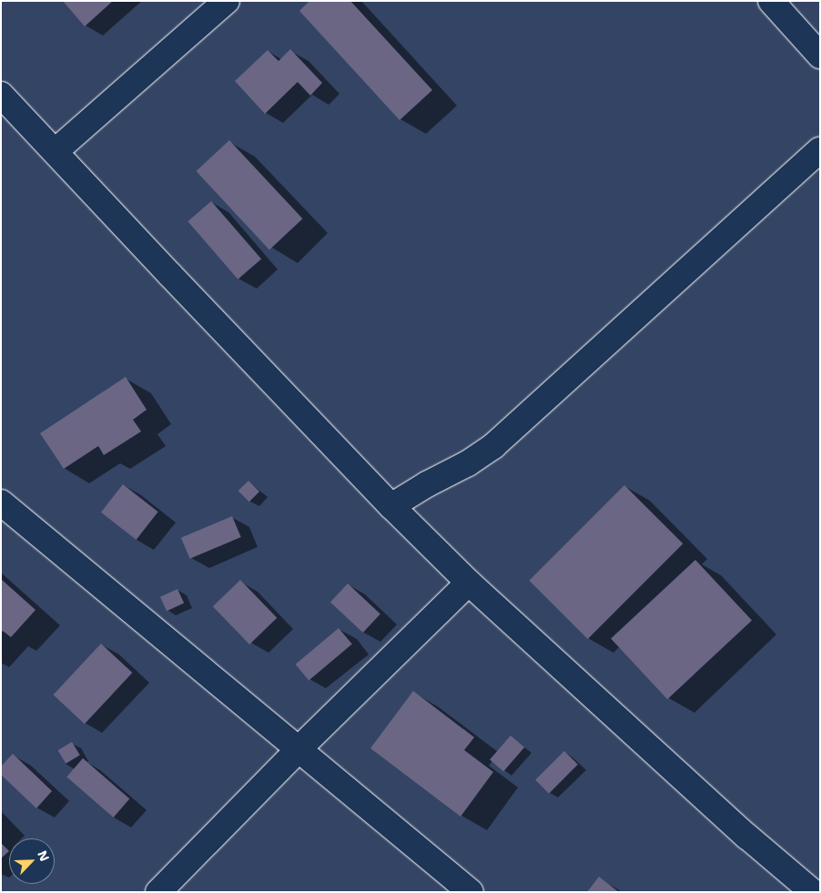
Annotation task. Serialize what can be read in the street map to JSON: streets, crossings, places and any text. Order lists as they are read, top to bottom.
{
  "north": "top right"
}
